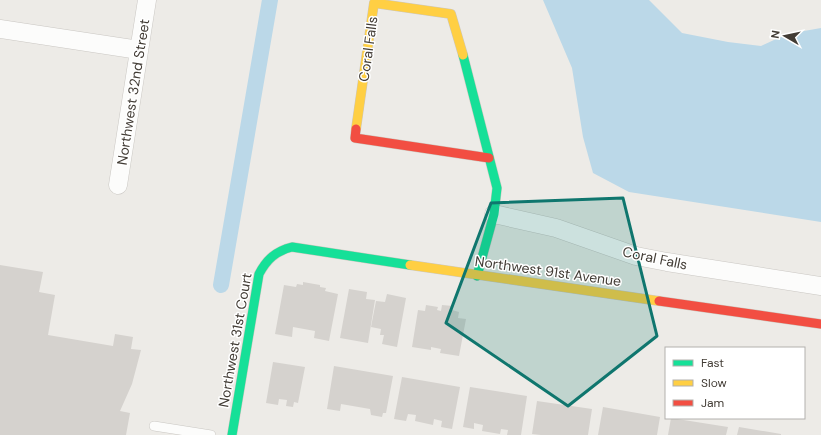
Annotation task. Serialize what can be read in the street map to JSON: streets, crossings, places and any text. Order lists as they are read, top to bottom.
{
  "streets": {
    "street": [
      "Coral Falls",
      "Northwest 32nd Street",
      "Northwest 91st Avenue",
      "Northwest 31st Court"
    ]
  },
  "crossings": [
    ["Coral Falls", "Northwest 91st Avenue"],
    ["Northwest 91st Avenue", "Northwest 31st Court"]
  ],
  "legend": ["Fast", "Slow", "Jam"],
  "north": "left"
}
